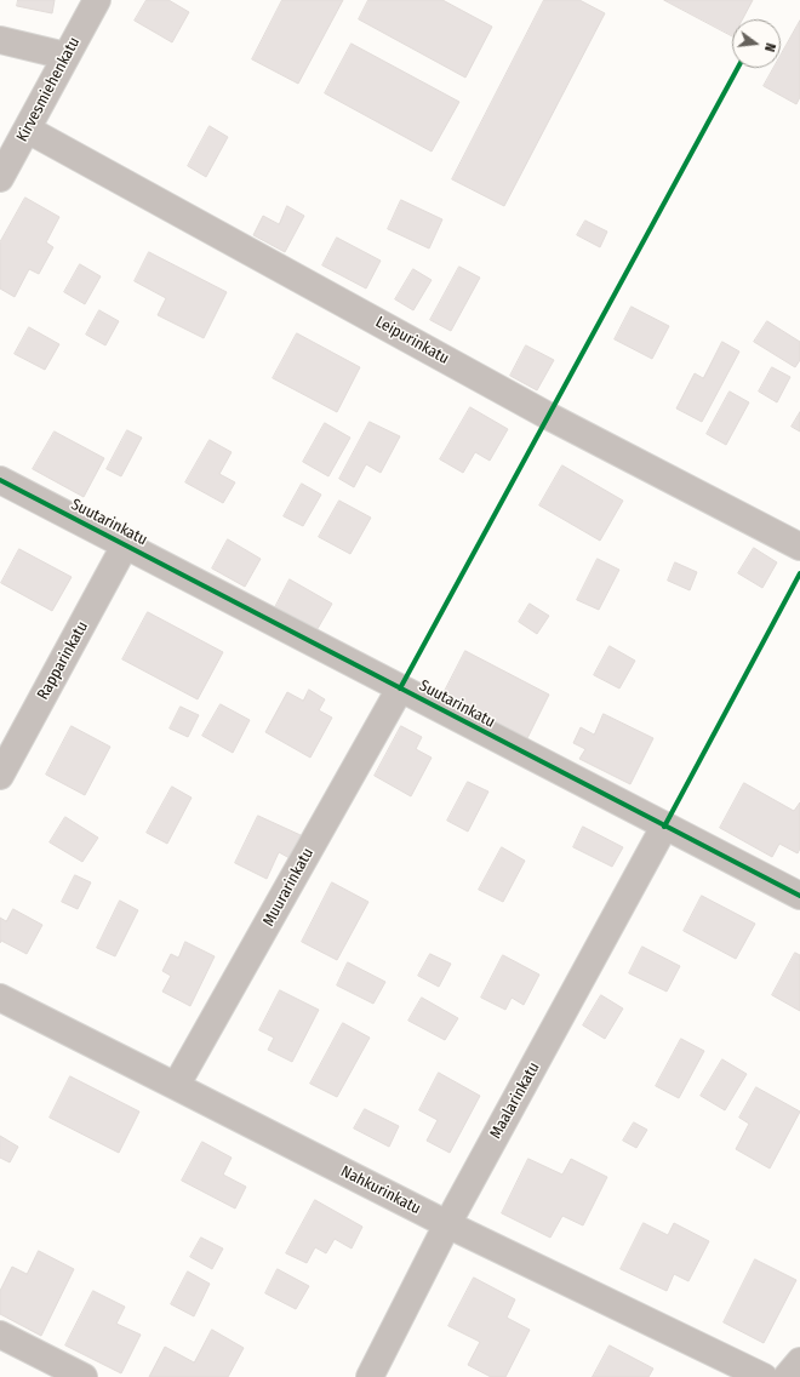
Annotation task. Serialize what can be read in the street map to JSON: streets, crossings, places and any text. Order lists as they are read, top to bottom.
{
  "streets": {
    "street": [
      "Kirvesmiehenkatu",
      "Leipurinkatu",
      "Suutarinkatu",
      "Rapparinkatu",
      "Muurarinkatu",
      "Maalarinkatu",
      "Nahkurinkatu"
    ]
  },
  "crossings": [
    ["Kirvesmiehenkatu", "Leipurinkatu"],
    ["Suutarinkatu", "Rapparinkatu"],
    ["Suutarinkatu", "Muurarinkatu"],
    ["Suutarinkatu", "Maalarinkatu"],
    ["Muurarinkatu", "Nahkurinkatu"],
    ["Maalarinkatu", "Nahkurinkatu"]
  ],
  "north": "right"
}
